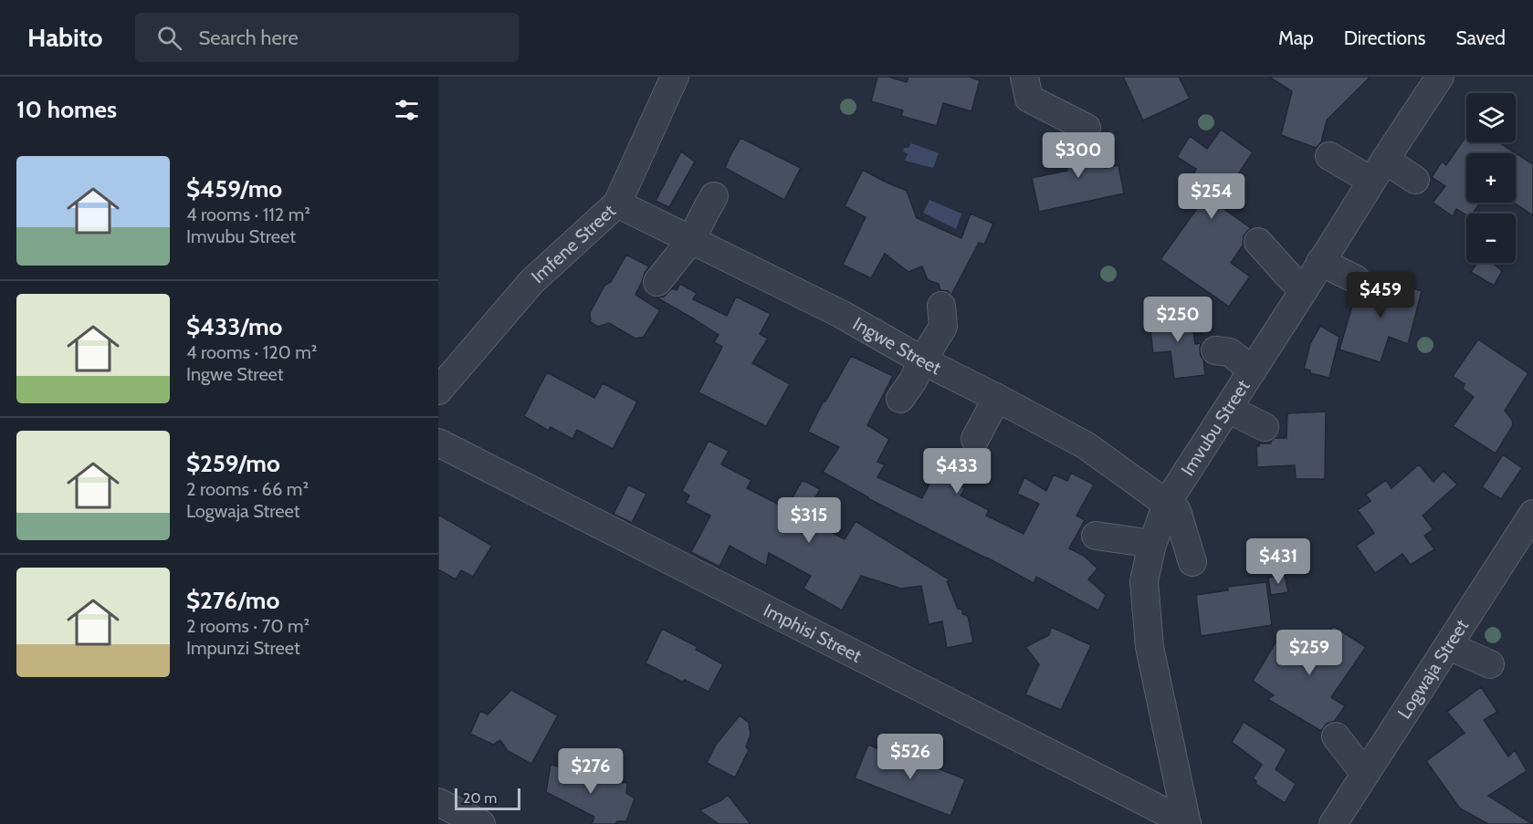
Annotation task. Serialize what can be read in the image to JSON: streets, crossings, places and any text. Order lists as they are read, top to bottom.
{
  "streets": {
    "street": [
      "Imfene Street",
      "Ingwe Street",
      "Imvubu Street",
      "Imphisi Street",
      "Logwaja Street"
    ]
  },
  "crossings": [
    ["Imfene Street", "Ingwe Street"],
    ["Ingwe Street", "Imvubu Street"],
    ["Imvubu Street", "Imphisi Street"]
  ],
  "scale_bar": "20 m",
  "page": {
    "header": "Habito",
    "search": "Search here",
    "nav": ["Map", "Directions", "Saved"],
    "heading": "10 homes",
    "map_buttons": ["+", "−"],
    "price": [
      "$300",
      "$254",
      "$459",
      "$250",
      "$433",
      "$315",
      "$431",
      "$259",
      "$526",
      "$276"
    ],
    "list": [
      {
        "name": "$459/mo",
        "note": "4 rooms · 112 m² · Imvubu Street"
      },
      {
        "name": "$433/mo",
        "note": "4 rooms · 120 m² · Ingwe Street"
      },
      {
        "name": "$259/mo",
        "note": "2 rooms · 66 m² · Logwaja Street"
      },
      {
        "name": "$276/mo",
        "note": "2 rooms · 70 m² · Impunzi Street"
      }
    ],
    "scale": "20 m"
  }
}
